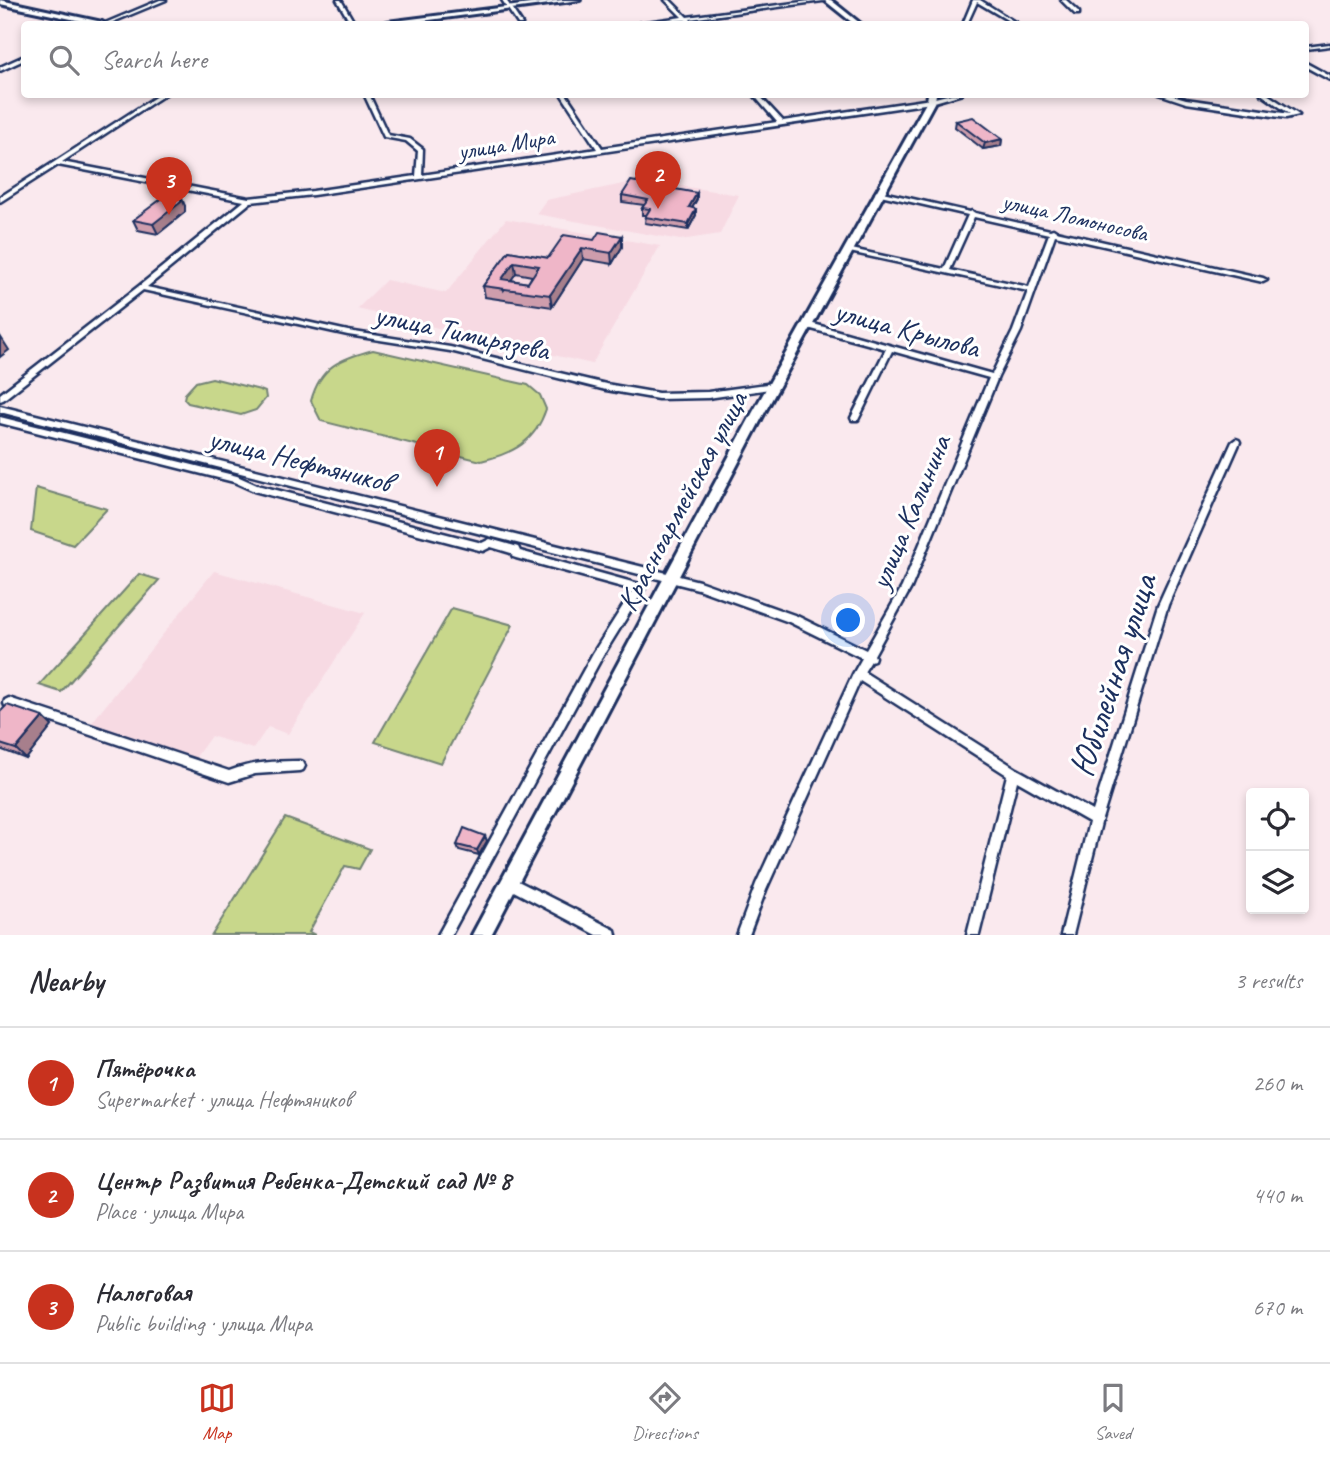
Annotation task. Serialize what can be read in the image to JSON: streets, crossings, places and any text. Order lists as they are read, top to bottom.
{
  "streets": {
    "street": [
      "улица Мира",
      "улица Ломоносова",
      "улица Крылова",
      "улица Тимирязева",
      "улица Нефтяников",
      "Красноармейская улица",
      "улица Калинина",
      "Юбилейная улица"
    ]
  },
  "crossings": [
    ["улица Мира", "Красноармейская улица"],
    ["улица Ломоносова", "Красноармейская улица"],
    ["улица Ломоносова", "улица Калинина"],
    ["улица Крылова", "Красноармейская улица"],
    ["улица Крылова", "улица Калинина"],
    ["улица Тимирязева", "Красноармейская улица"],
    ["улица Нефтяников", "Красноармейская улица"],
    ["улица Нефтяников", "улица Калинина"]
  ],
  "page": {
    "search": "Search here",
    "pins": ["2", "3", "1"],
    "heading": ["Nearby", "3 results"],
    "list": [
      {
        "mark": "1",
        "name": "Пятёрочка",
        "note": "Supermarket · улица Нефтяников",
        "value": "260 m"
      },
      {
        "mark": "2",
        "name": "Центр Развития Ребенка-Детский сад № 8",
        "note": "Place · улица Мира",
        "value": "440 m"
      },
      {
        "mark": "3",
        "name": "Налоговая",
        "note": "Public building · улица Мира",
        "value": "670 m"
      }
    ],
    "nav": ["Map", "Directions", "Saved"]
  }
}
